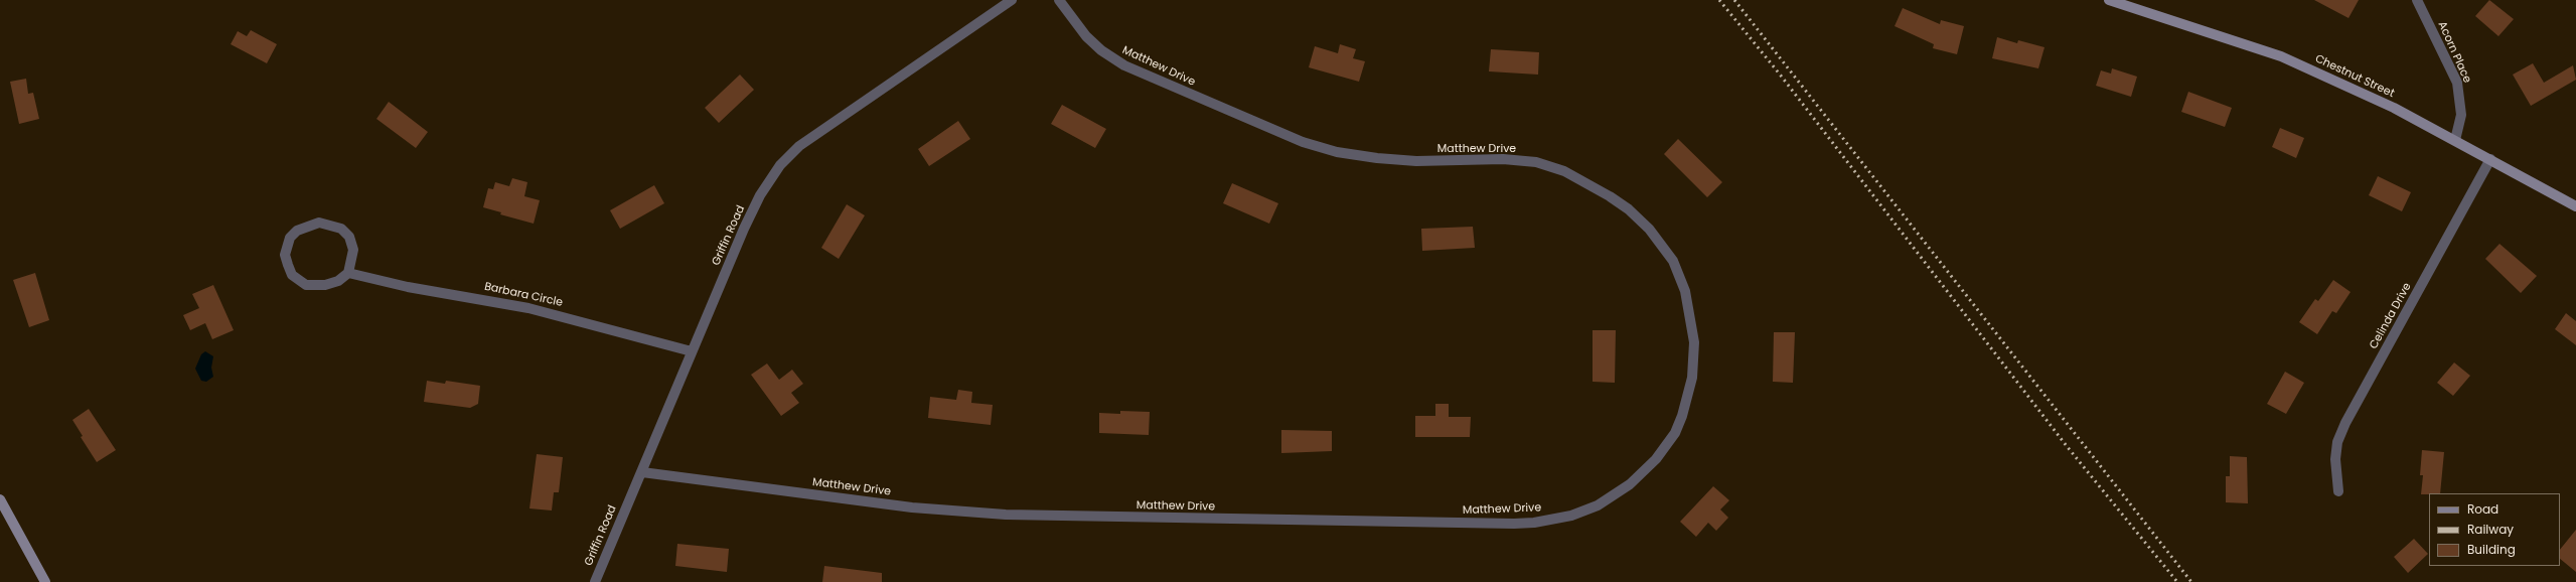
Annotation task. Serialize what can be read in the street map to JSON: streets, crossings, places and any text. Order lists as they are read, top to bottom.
{
  "streets": {
    "main road": ["Chestnut Street"],
    "street": [
      "Acorn Place",
      "Matthew Drive",
      "Griffin Road",
      "Barbara Circle",
      "Celinda Drive"
    ]
  },
  "crossings": [
    ["Acorn Place", "Chestnut Street"],
    ["Matthew Drive", "Griffin Road"],
    ["Chestnut Street", "Celinda Drive"],
    ["Griffin Road", "Barbara Circle"]
  ],
  "legend": ["Road", "Railway", "Building"]
}
